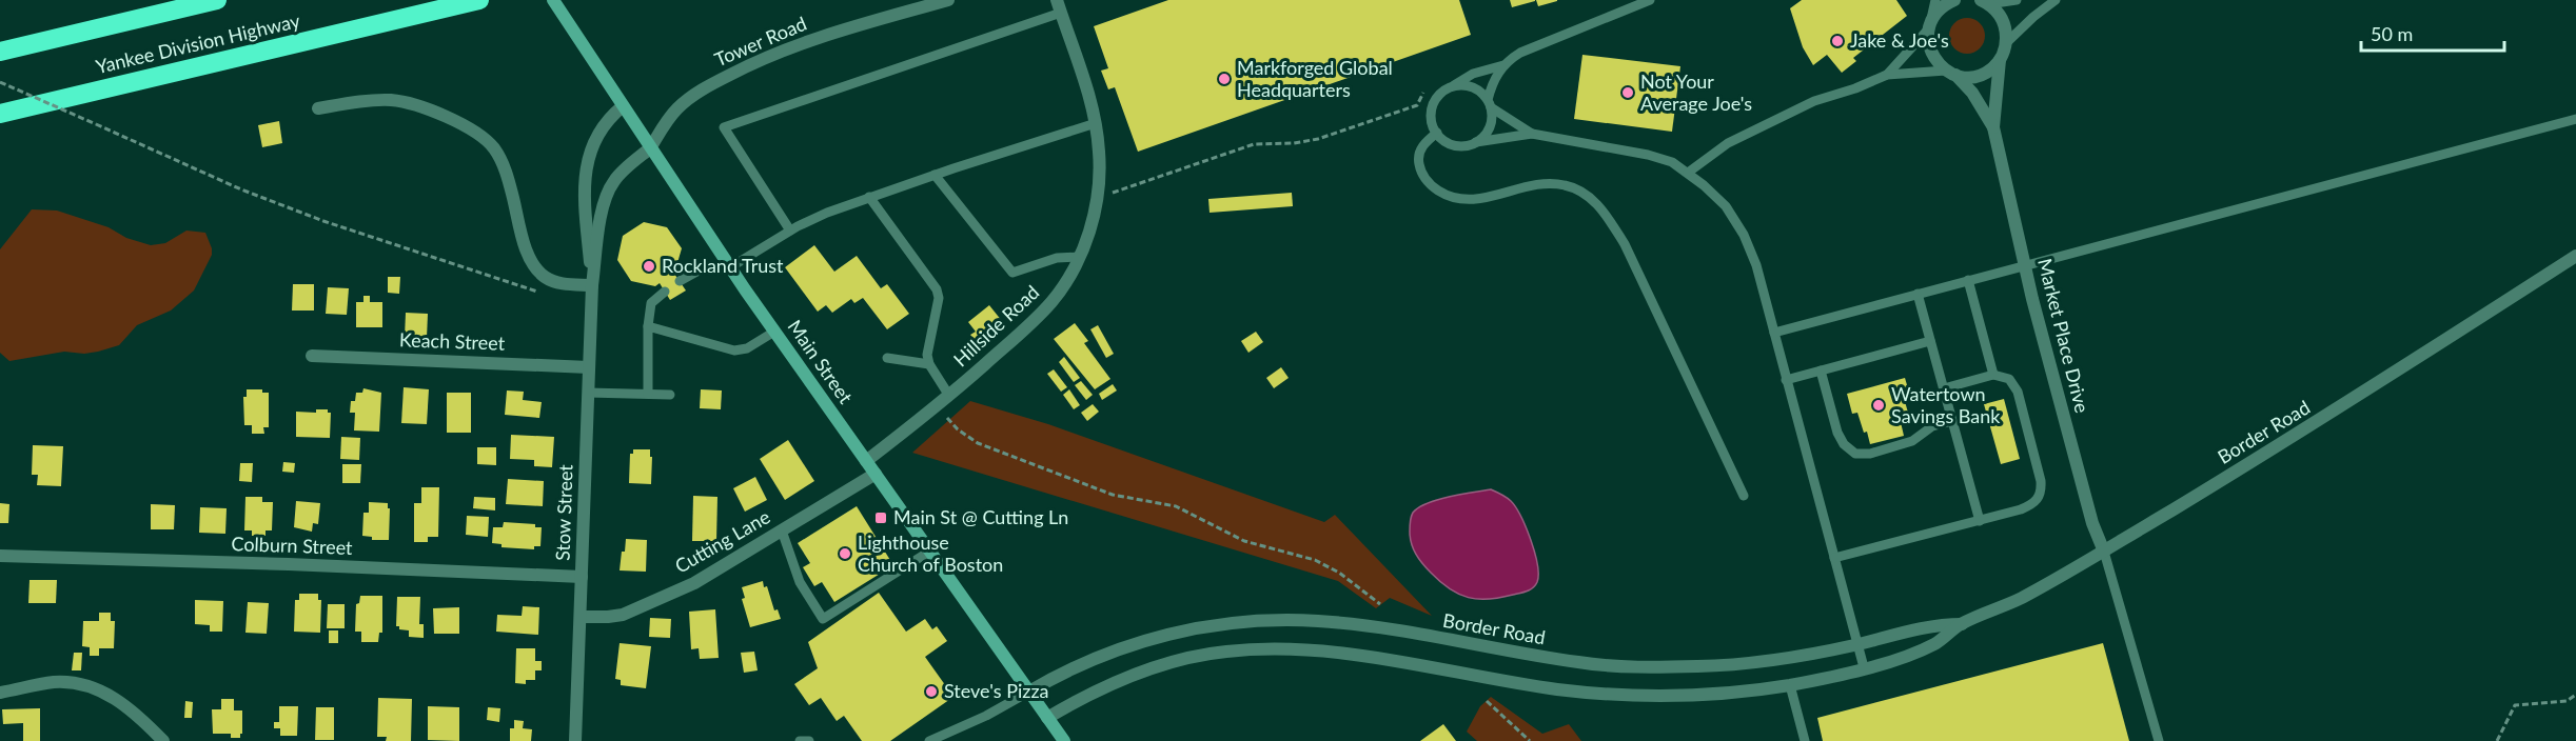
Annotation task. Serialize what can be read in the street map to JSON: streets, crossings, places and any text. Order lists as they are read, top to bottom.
{
  "streets": {
    "highway": ["Yankee Division Highway"],
    "main road": ["Main Street"],
    "street": [
      "Tower Road",
      "Hillside Road",
      "Market Place Drive",
      "Keach Street",
      "Border Road",
      "Stow Street",
      "Cutting Lane",
      "Colburn Street"
    ]
  },
  "crossings": [
    ["Tower Road", "Main Street"],
    ["Tower Road", "Stow Street"],
    ["Hillside Road", "Main Street"],
    ["Market Place Drive", "Border Road"],
    ["Keach Street", "Stow Street"],
    ["Main Street", "Border Road"],
    ["Main Street", "Stow Street"],
    ["Main Street", "Cutting Lane"],
    ["Stow Street", "Cutting Lane"],
    ["Stow Street", "Colburn Street"]
  ],
  "places": {
    "other": [
      "Jake & Joe's",
      "Markforged Global Headquarters",
      "Not Your Average Joe's",
      "Rockland Trust",
      "Watertown Savings Bank",
      "Lighthouse Church of Boston",
      "Steve's Pizza"
    ],
    "transit": ["Main St @ Cutting Ln"]
  },
  "scale_bar": "50 m"
}
